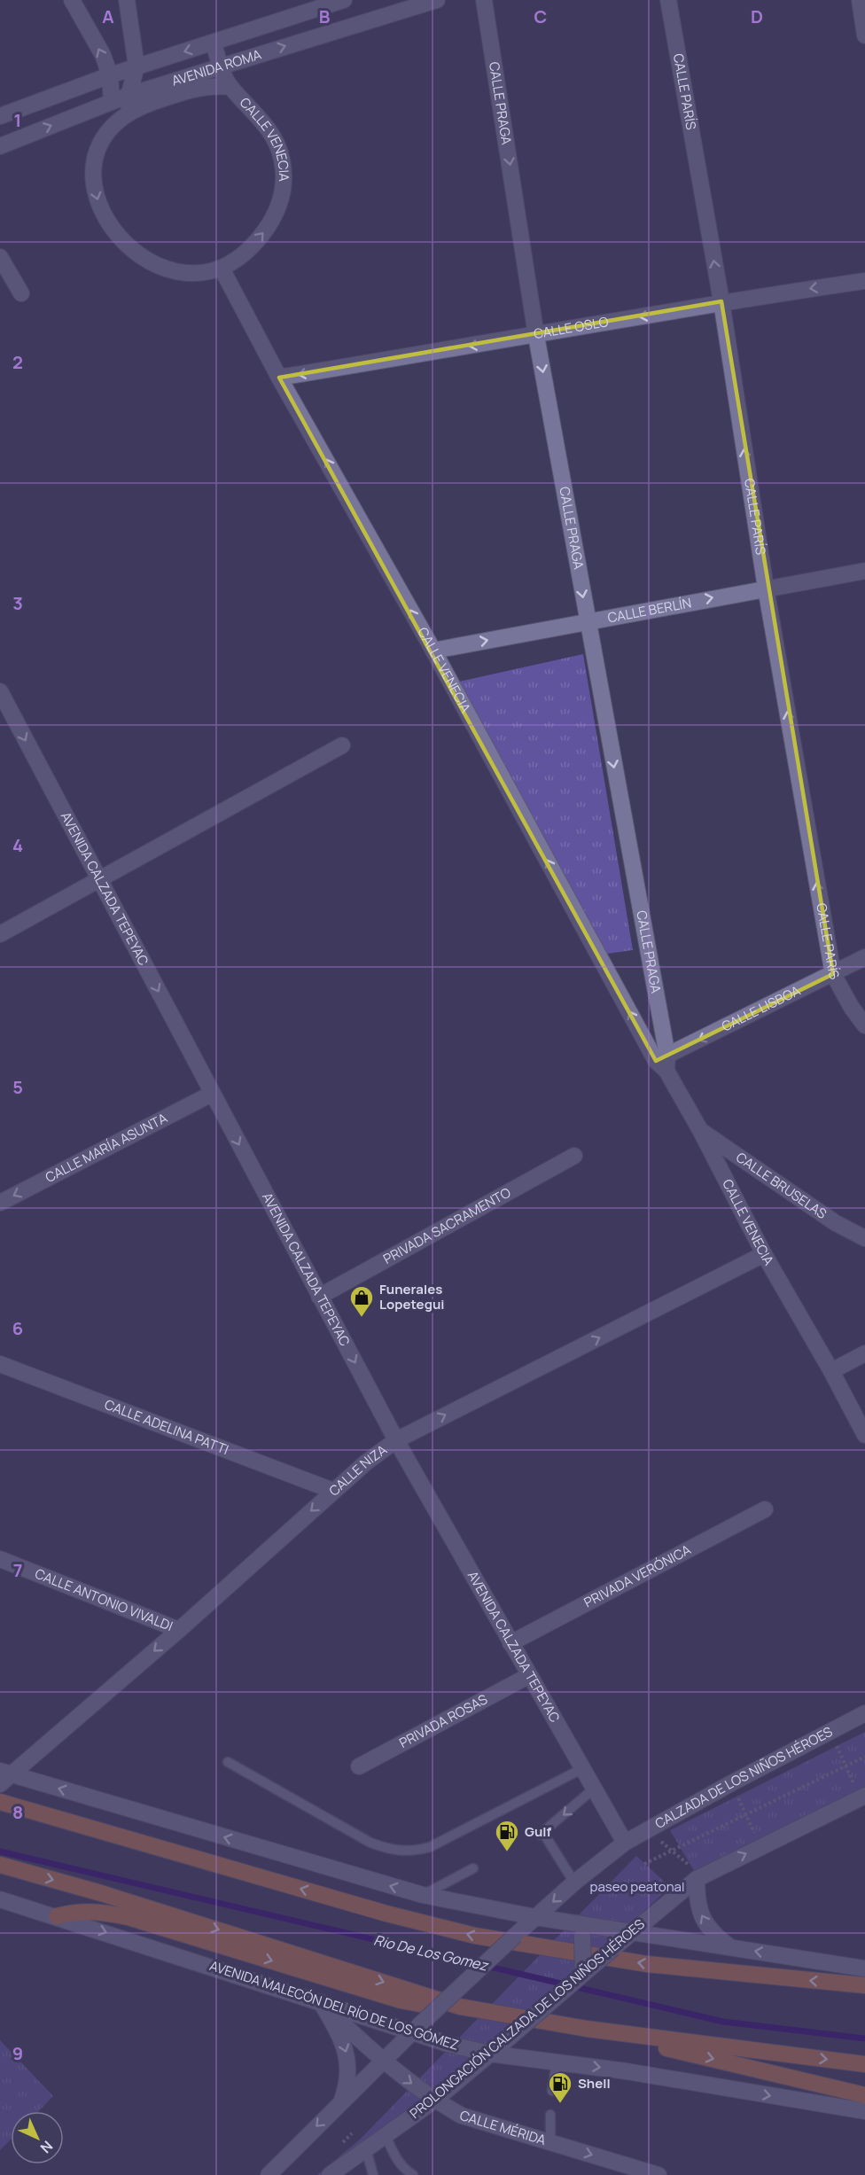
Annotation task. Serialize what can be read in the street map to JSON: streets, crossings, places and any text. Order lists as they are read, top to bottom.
{
  "streets": {
    "street": [
      "AVENIDA ROMA",
      "CALLE PARÍS",
      "CALLE PRAGA",
      "CALLE VENECIA",
      "CALLE OSLO",
      "CALLE BERLÍN",
      "AVENIDA CALZADA TEPEYAC",
      "CALLE LISBOA",
      "CALLE MARÍA ASUNTA",
      "CALLE BRUSELAS",
      "PRIVADA SACRAMENTO",
      "CALLE ADELINA PATTI",
      "CALLE NIZA",
      "PRIVADA VERÓNICA",
      "CALLE ANTONIO VIVALDI",
      "PRIVADA ROSAS",
      "CALZADA DE LOS NIÑOS HÉROES",
      "AVENIDA MALECÓN DEL RÍO DE LOS GÓMEZ",
      "PROLONGACIÓN CALZADA DE LOS NIÑOS HÉROES",
      "CALLE MÉRIDA"
    ]
  },
  "crossings": [
    ["AVENIDA ROMA", "CALLE VENECIA"],
    ["CALLE PARÍS", "CALLE OSLO"],
    ["CALLE PARÍS", "CALLE BERLÍN"],
    ["CALLE PARÍS", "CALLE LISBOA"],
    ["CALLE PRAGA", "CALLE VENECIA"],
    ["CALLE PRAGA", "CALLE OSLO"],
    ["CALLE PRAGA", "CALLE BERLÍN"],
    ["CALLE PRAGA", "CALLE LISBOA"],
    ["CALLE VENECIA", "CALLE OSLO"],
    ["CALLE VENECIA", "CALLE BERLÍN"],
    ["CALLE VENECIA", "CALLE LISBOA"],
    ["CALLE VENECIA", "CALLE BRUSELAS"],
    ["CALLE VENECIA", "CALLE NIZA"],
    ["AVENIDA CALZADA TEPEYAC", "CALLE MARÍA ASUNTA"],
    ["AVENIDA CALZADA TEPEYAC", "PRIVADA SACRAMENTO"],
    ["AVENIDA CALZADA TEPEYAC", "CALLE NIZA"],
    ["AVENIDA CALZADA TEPEYAC", "PRIVADA VERÓNICA"],
    ["AVENIDA CALZADA TEPEYAC", "PRIVADA ROSAS"],
    ["AVENIDA CALZADA TEPEYAC", "CALZADA DE LOS NIÑOS HÉROES"],
    ["CALLE ADELINA PATTI", "CALLE NIZA"],
    ["CALLE NIZA", "CALLE ANTONIO VIVALDI"],
    ["AVENIDA MALECÓN DEL RÍO DE LOS GÓMEZ", "PROLONGACIÓN CALZADA DE LOS NIÑOS HÉROES"],
    ["AVENIDA MALECÓN DEL RÍO DE LOS GÓMEZ", "CALLE MÉRIDA"],
    ["PROLONGACIÓN CALZADA DE LOS NIÑOS HÉROES", "CALLE MÉRIDA"]
  ],
  "one_way": [
    "CALLE PARÍS",
    "CALLE PRAGA",
    "CALLE OSLO",
    "CALLE BERLÍN",
    "AVENIDA CALZADA TEPEYAC",
    "CALLE LISBOA",
    "CALLE MARÍA ASUNTA",
    "CALLE MÉRIDA"
  ],
  "water": ["Rio De Los Gomez"],
  "parks": ["paseo peatonal"],
  "places": {
    "shop": ["Funerales Lopetegui"],
    "fuel station": ["Gulf", "Shell"]
  },
  "north": "bottom right",
  "grid": {
    "columns": [
      "A",
      "B",
      "C",
      "D"
    ],
    "rows": [
      "1",
      "2",
      "3",
      "4",
      "5",
      "6",
      "7",
      "8",
      "9"
    ]
  }
}
